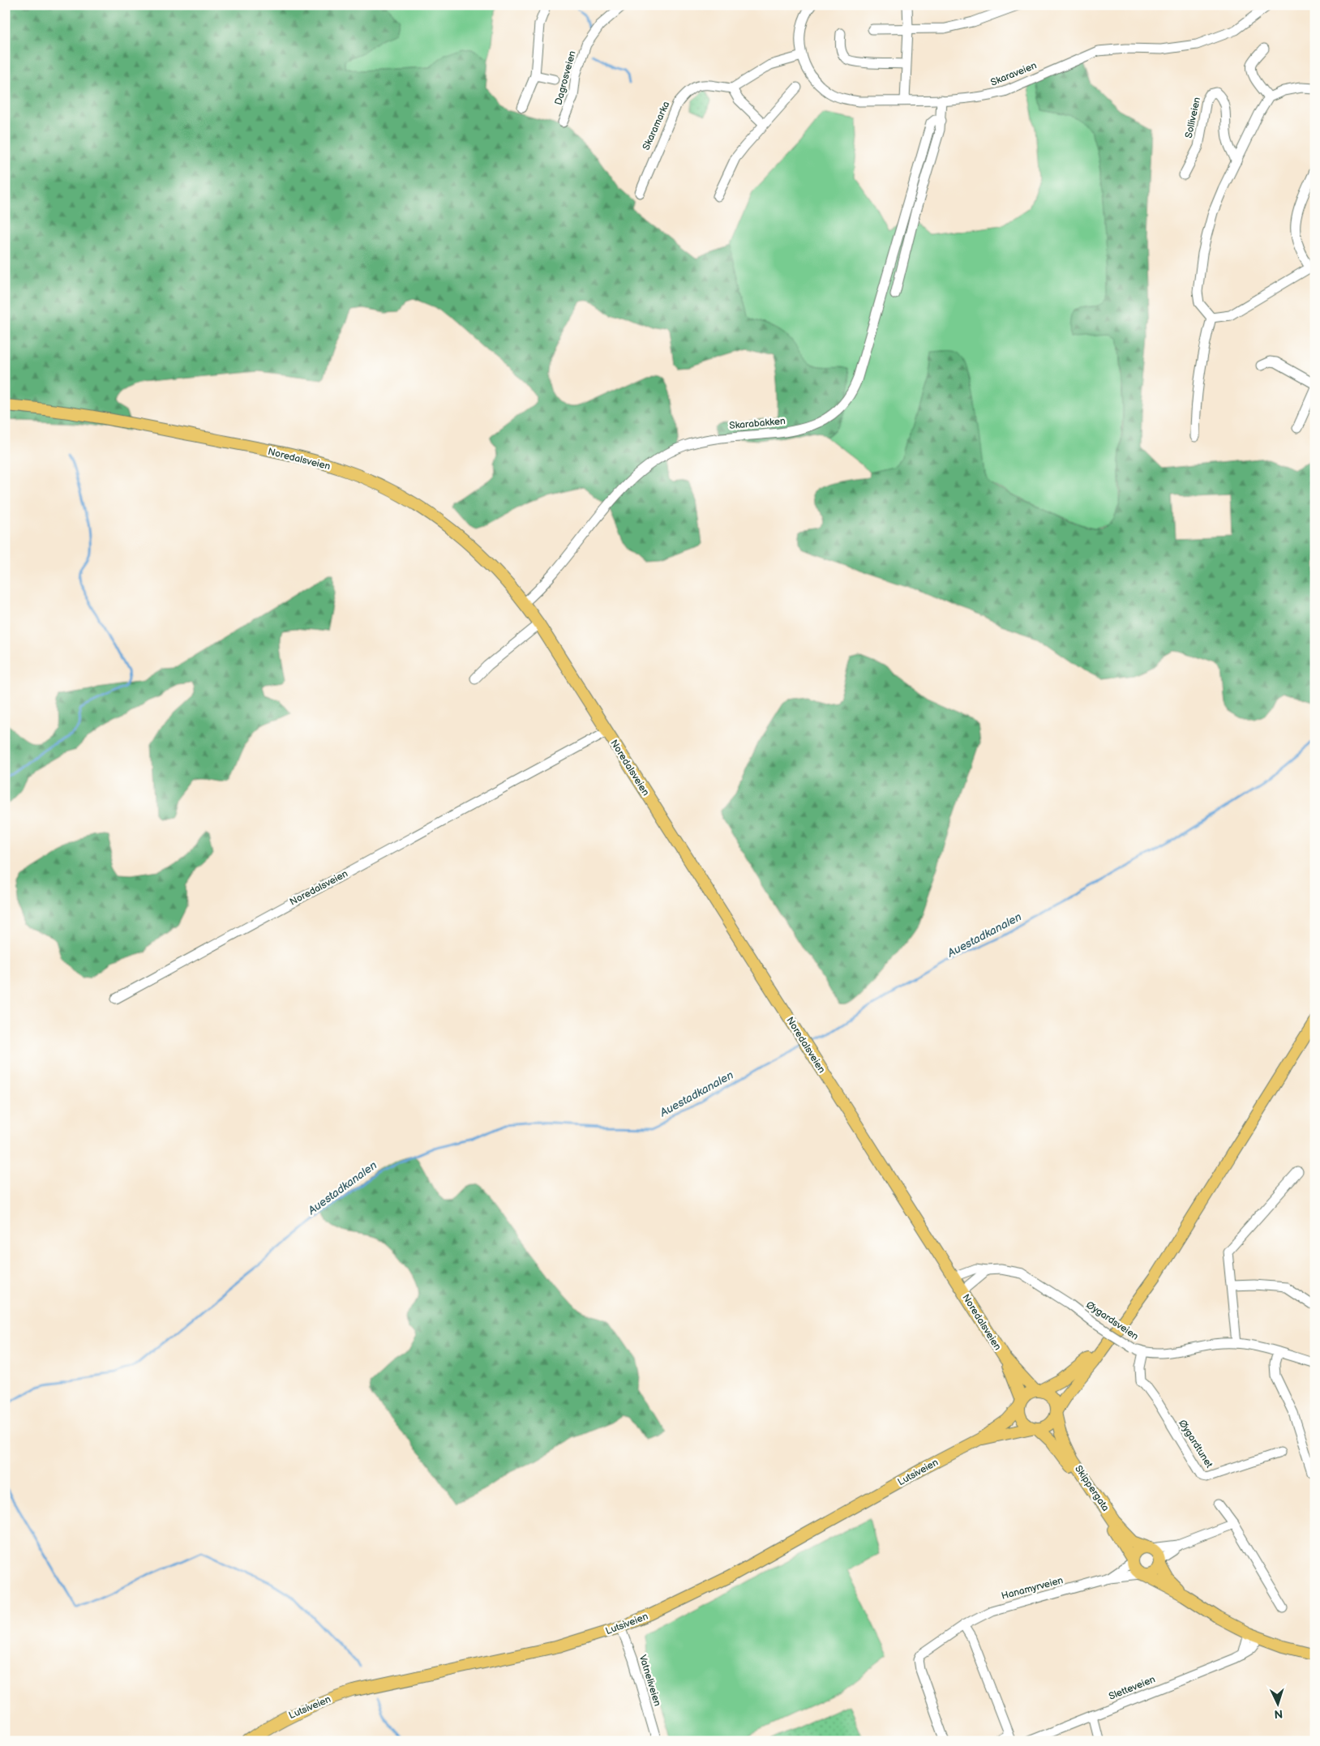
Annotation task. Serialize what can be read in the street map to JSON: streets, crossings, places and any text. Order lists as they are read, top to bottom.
{
  "streets": {
    "main road": ["Noredalsveien", "Lutsiveien", "Skippergata"],
    "street": [
      "Skaraveien",
      "Dagrosveien",
      "Solliveien",
      "Skaramarka",
      "Skarabakken",
      "Øygardsveien",
      "Øygardtunet",
      "Hanamyrveien",
      "Vatneliveien",
      "Sletteveien"
    ]
  },
  "crossings": [
    ["Skarabakken", "Noredalsveien"],
    ["Noredalsveien", "Øygardsveien"],
    ["Noredalsveien", "Lutsiveien"],
    ["Noredalsveien", "Skippergata"],
    ["Øygardsveien", "Øygardtunet"],
    ["Lutsiveien", "Skippergata"],
    ["Lutsiveien", "Vatneliveien"],
    ["Skippergata", "Hanamyrveien"],
    ["Skippergata", "Sletteveien"]
  ],
  "water": ["Auestadkanalen"],
  "north": "bottom"
}
